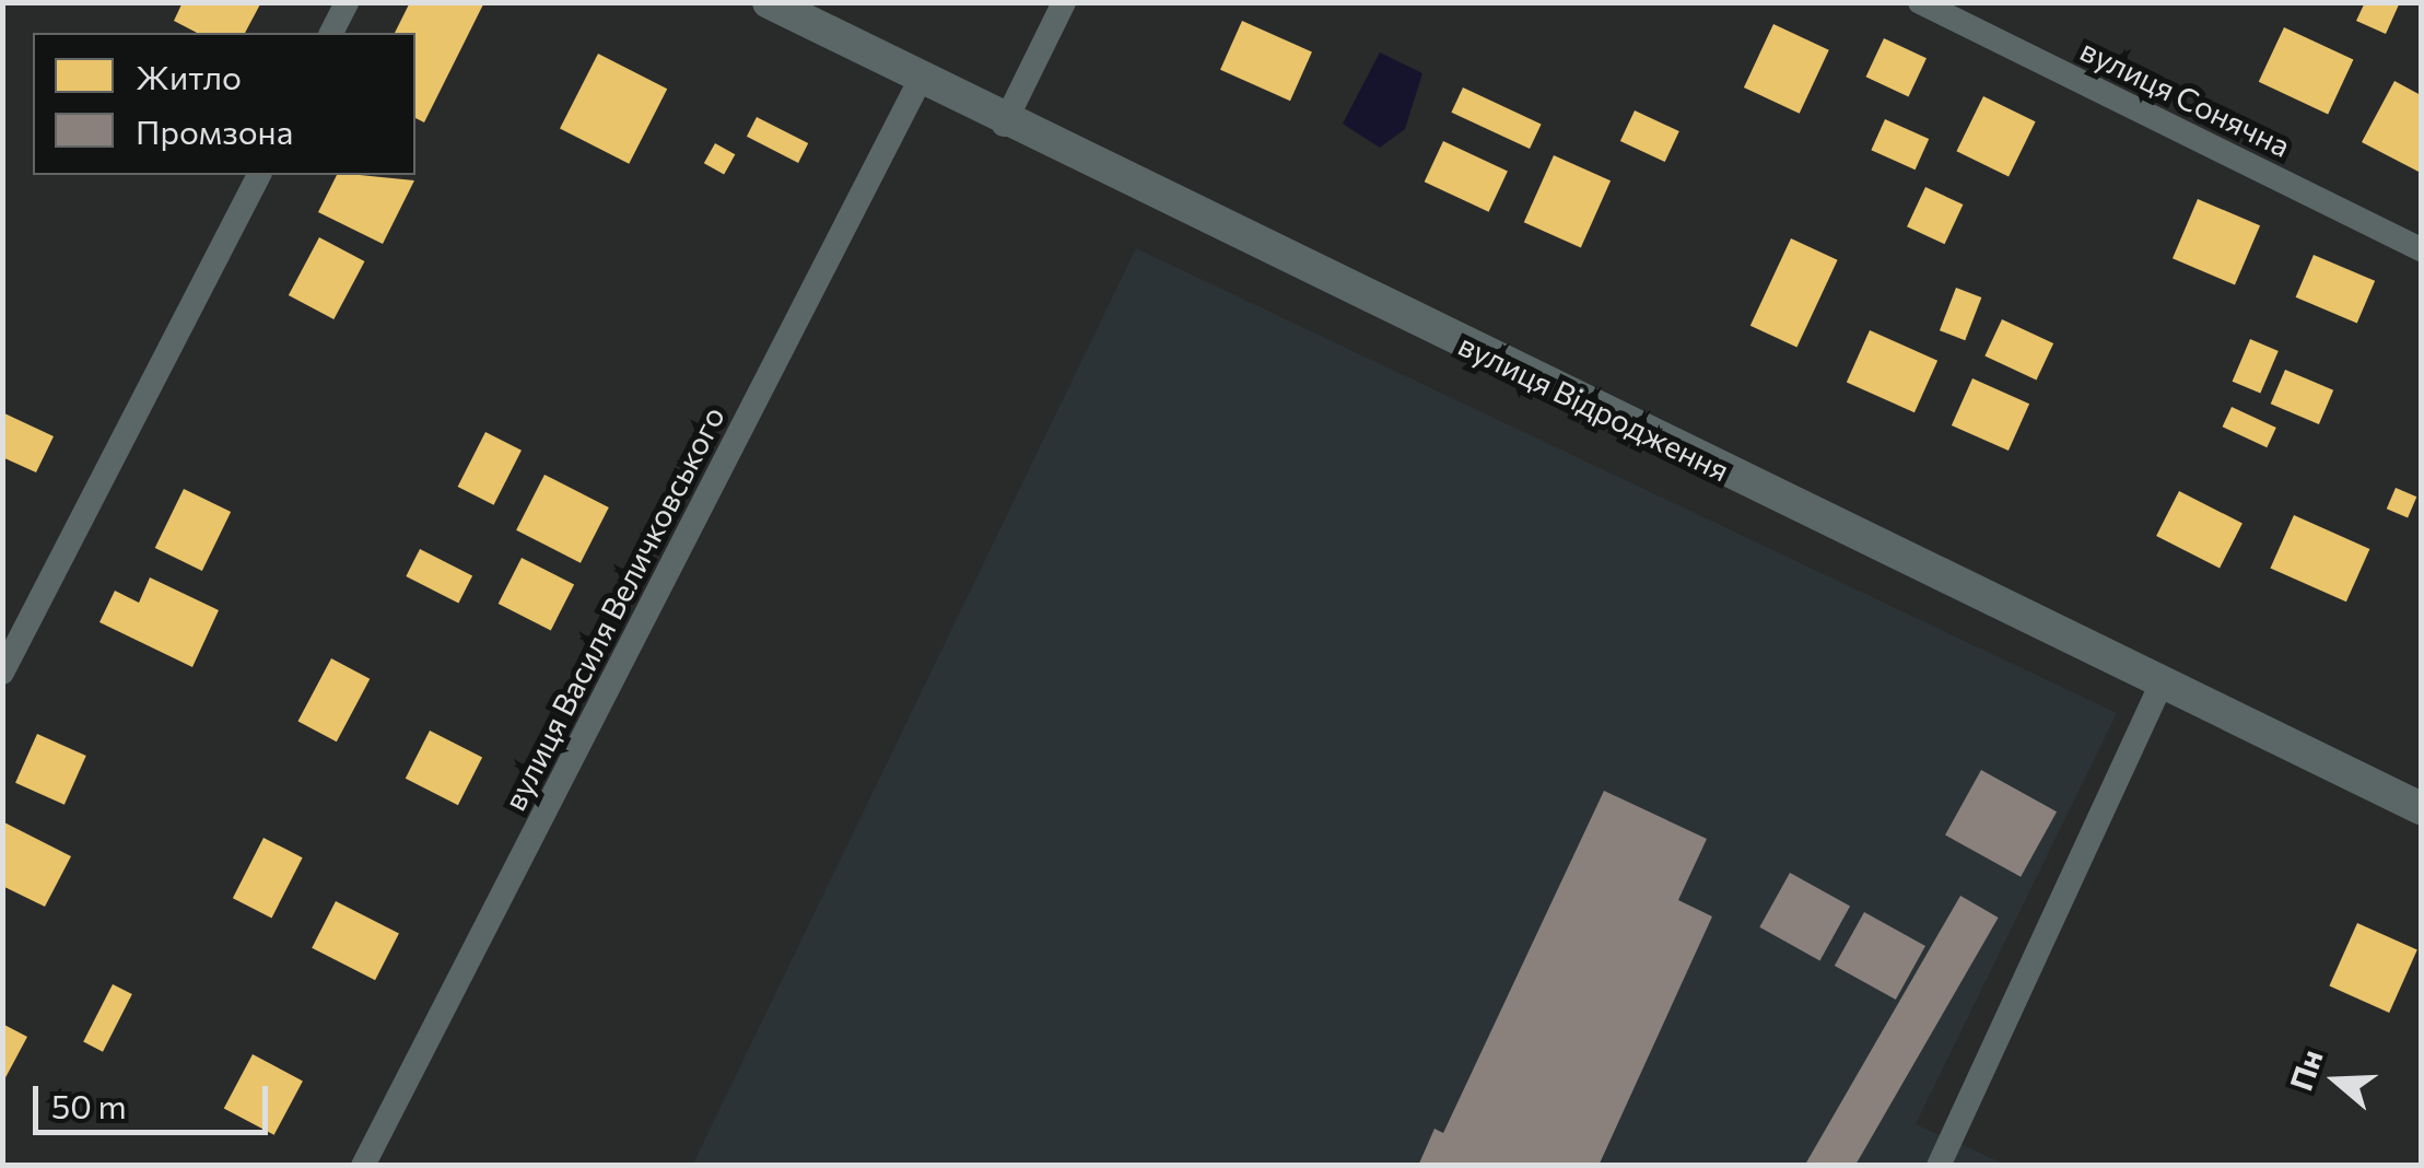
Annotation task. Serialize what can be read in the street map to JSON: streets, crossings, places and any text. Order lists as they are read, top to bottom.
{
  "streets": {
    "street": ["вулиця Сонячна", "вулиця Відродження", "вулиця Василя Величковського"]
  },
  "crossings": [
    ["вулиця Відродження", "вулиця Василя Величковського"]
  ],
  "legend": ["Житло", "Промзона"],
  "scale_bar": "50 m",
  "north": "left"
}
